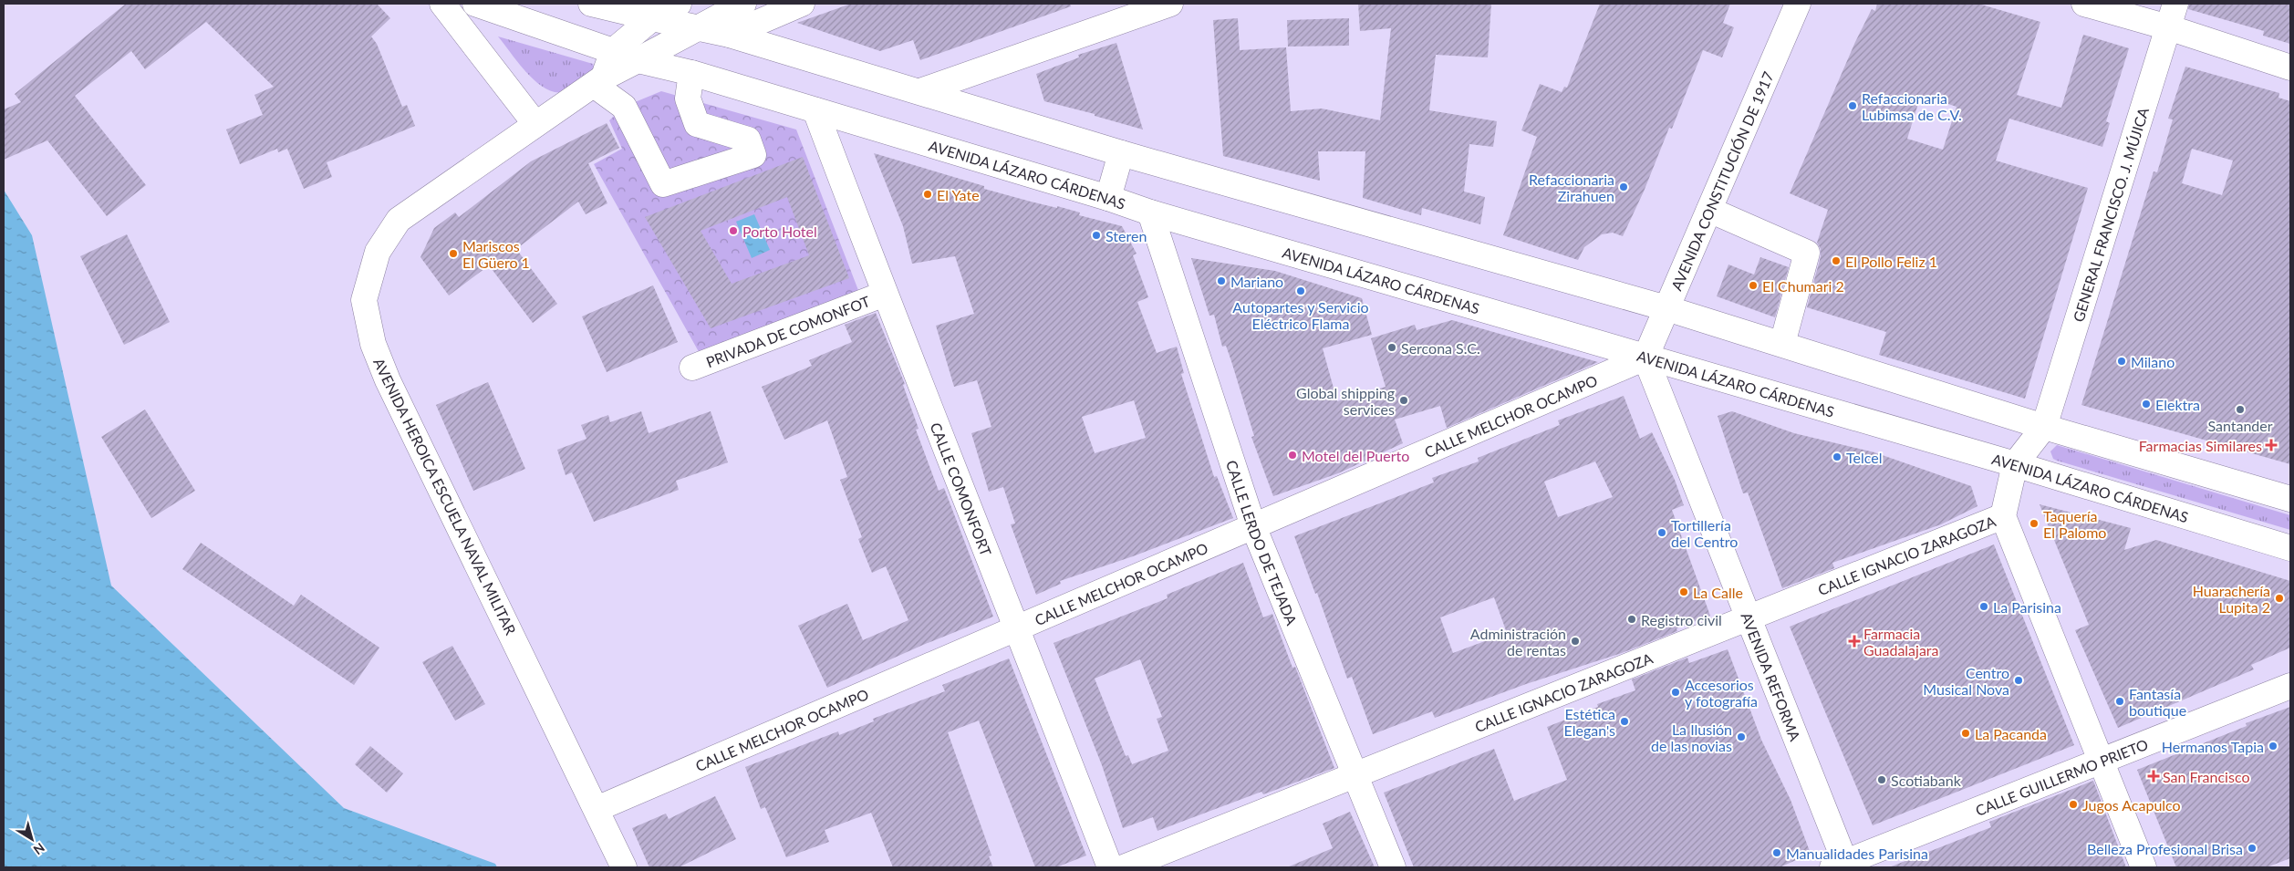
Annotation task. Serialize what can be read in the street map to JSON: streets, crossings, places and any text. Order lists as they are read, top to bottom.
{
  "streets": {
    "street": [
      "AVENIDA LÁZARO CÁRDENAS",
      "AVENIDA CONSTITUCIÓN DE 1917",
      "GENERAL FRANCISCO. J. MÚJICA",
      "PRIVADA DE COMONFOT",
      "CALLE MELCHOR OCAMPO",
      "CALLE COMONFORT",
      "AVENIDA HEROICA ESCUELA NAVAL MILITAR",
      "CALLE LERDO DE TEJADA",
      "CALLE IGNACIO ZARAGOZA",
      "AVENIDA REFORMA",
      "CALLE GUILLERMO PRIETO"
    ]
  },
  "crossings": [
    ["AVENIDA LÁZARO CÁRDENAS", "AVENIDA CONSTITUCIÓN DE 1917"],
    ["AVENIDA LÁZARO CÁRDENAS", "CALLE MELCHOR OCAMPO"],
    ["AVENIDA LÁZARO CÁRDENAS", "CALLE COMONFORT"],
    ["AVENIDA LÁZARO CÁRDENAS", "AVENIDA HEROICA ESCUELA NAVAL MILITAR"],
    ["AVENIDA LÁZARO CÁRDENAS", "CALLE LERDO DE TEJADA"],
    ["AVENIDA LÁZARO CÁRDENAS", "AVENIDA REFORMA"],
    ["AVENIDA CONSTITUCIÓN DE 1917", "CALLE MELCHOR OCAMPO"],
    ["AVENIDA CONSTITUCIÓN DE 1917", "AVENIDA REFORMA"],
    ["PRIVADA DE COMONFOT", "CALLE COMONFORT"],
    ["CALLE MELCHOR OCAMPO", "CALLE COMONFORT"],
    ["CALLE MELCHOR OCAMPO", "AVENIDA HEROICA ESCUELA NAVAL MILITAR"],
    ["CALLE MELCHOR OCAMPO", "CALLE LERDO DE TEJADA"],
    ["CALLE MELCHOR OCAMPO", "AVENIDA REFORMA"],
    ["CALLE LERDO DE TEJADA", "CALLE IGNACIO ZARAGOZA"],
    ["CALLE IGNACIO ZARAGOZA", "AVENIDA REFORMA"],
    ["AVENIDA REFORMA", "CALLE GUILLERMO PRIETO"]
  ],
  "places": {
    "other": [
      "Refaccionaria Lubimsa de C.V.",
      "Refaccionaria Zirahuen",
      "El Yate",
      "Porto Hotel",
      "Steren",
      "Mariscos El Güero 1",
      "El Pollo Feliz 1",
      "Mariano",
      "El Chumari 2",
      "Autopartes y Servicio Eléctrico Flama",
      "Sercona S.C.",
      "Milano",
      "Global shipping services",
      "Elektra",
      "Santander",
      "Motel del Puerto",
      "Telcel",
      "Taquería El Palomo",
      "Tortillería del Centro",
      "La Calle",
      "Huarachería Lupita 2",
      "La Parisina",
      "Registro civil",
      "Administración de rentas",
      "Centro Musical Nova",
      "Accesorios y fotografía",
      "Fantasía boutique",
      "Estética Elegan's",
      "La Pacanda",
      "La Ilusión de las novias",
      "Hermanos Tapia",
      "Scotiabank",
      "Jugos Acapulco",
      "Belleza Profesional Brisa",
      "Manualidades Parisina"
    ],
    "health": ["Farmacias Similares", "Farmacia Guadalajara", "San Francisco"]
  },
  "north": "bottom right"
}
